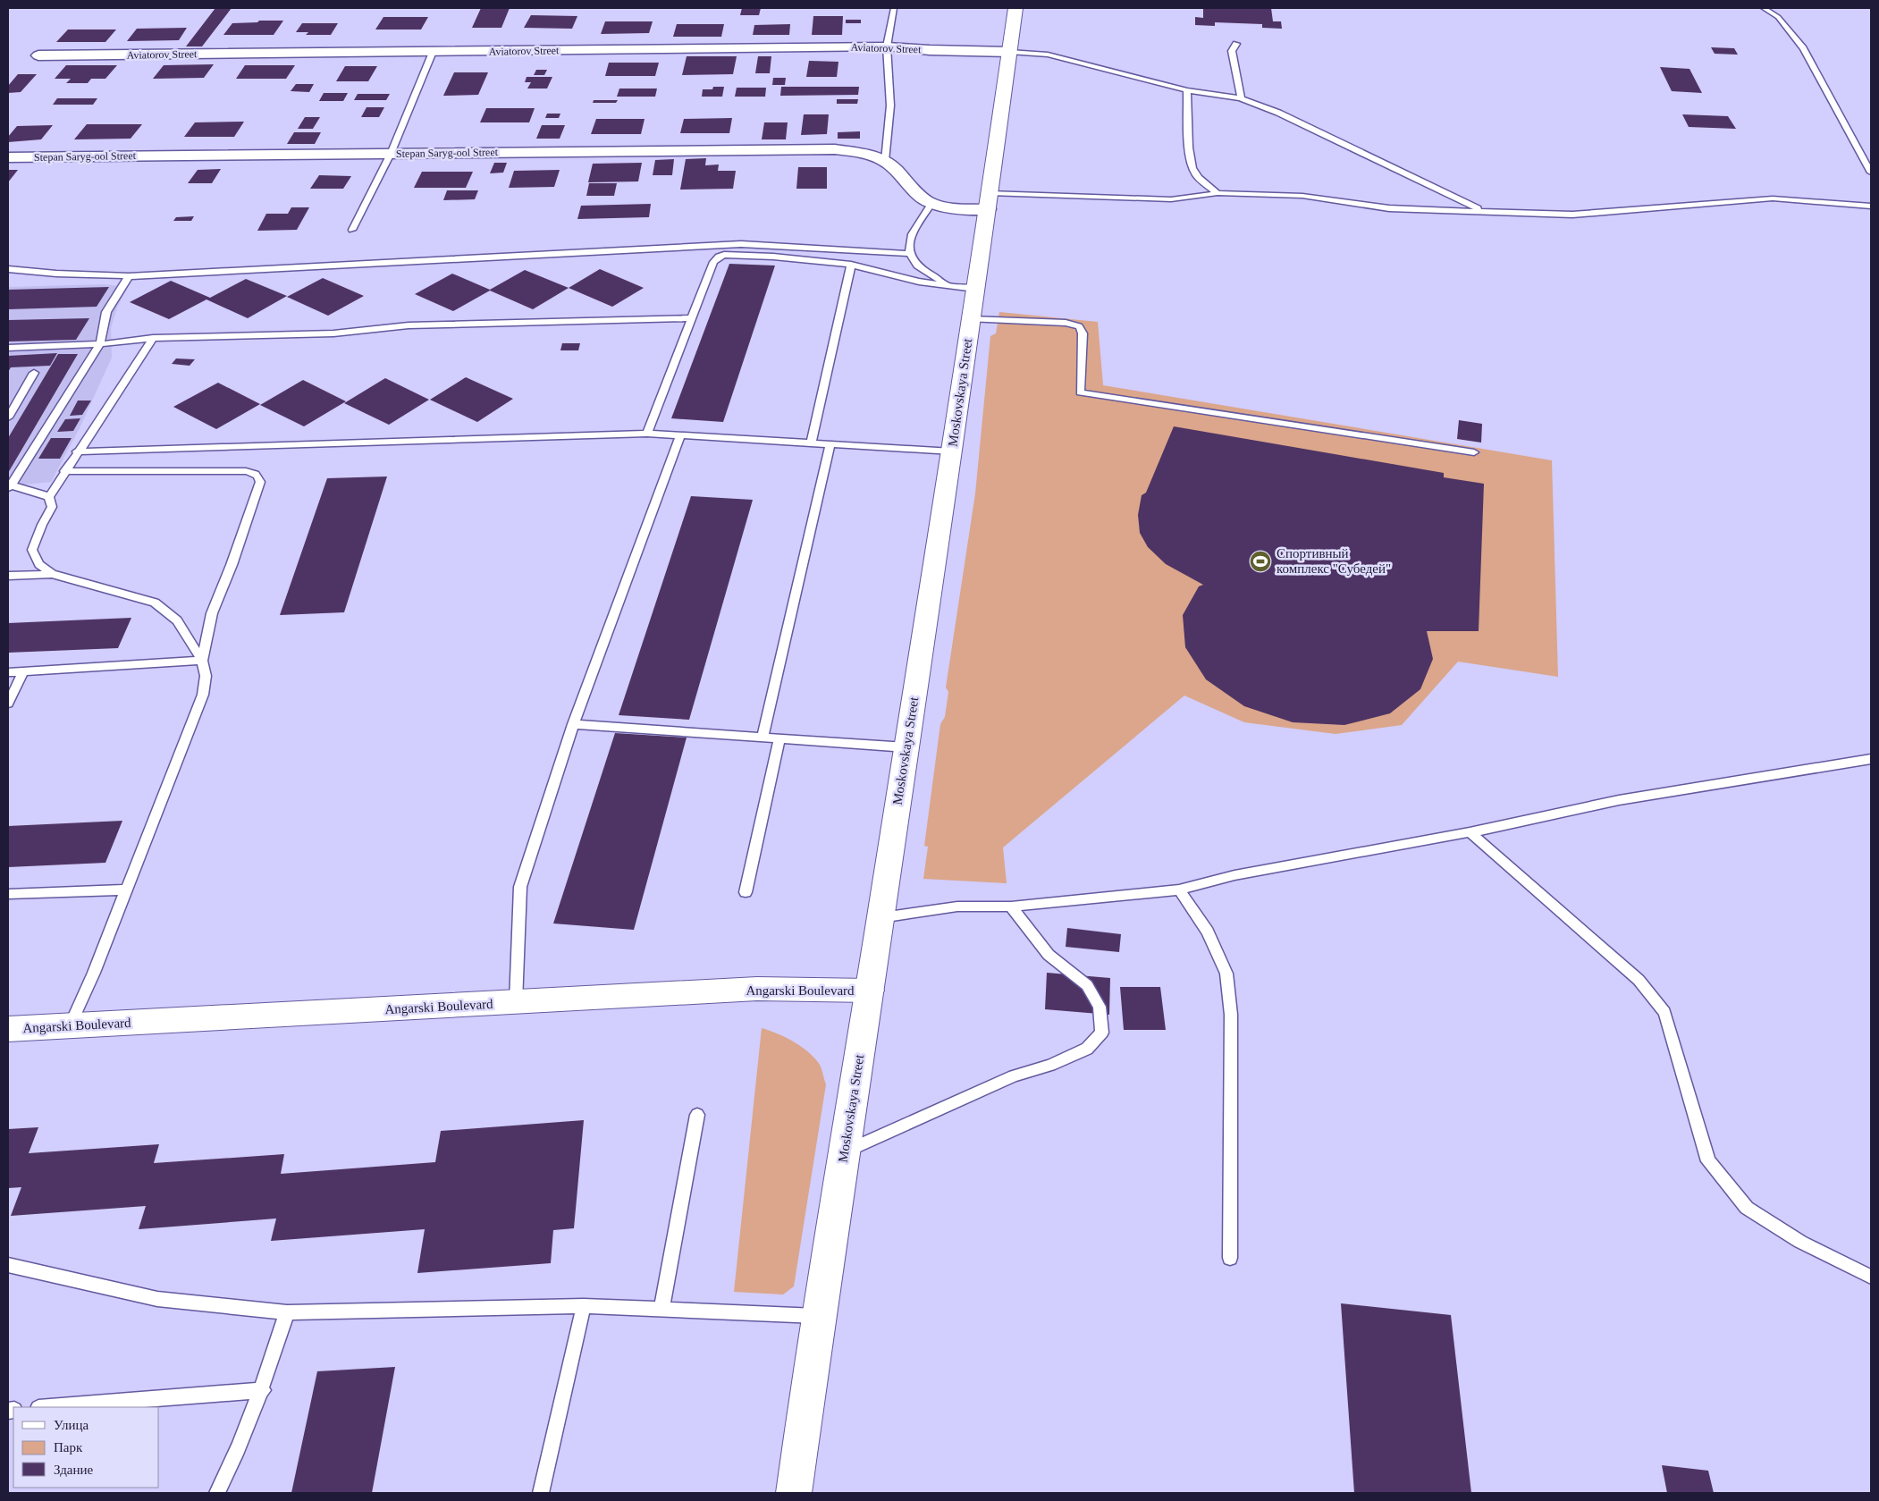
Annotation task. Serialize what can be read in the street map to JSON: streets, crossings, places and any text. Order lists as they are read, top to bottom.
{
  "streets": {
    "main road": ["Moskovskaya Street", "Angarski Boulevard"],
    "street": ["Aviatorov Street", "Stepan Saryg-ool Street"]
  },
  "crossings": [
    ["Aviatorov Street", "Moskovskaya Street"],
    ["Moskovskaya Street", "Angarski Boulevard"]
  ],
  "places": {
    "sports": ["Спортивный комплекс \"Субедей\""]
  },
  "legend": ["Улица", "Парк", "Здание"]
}
